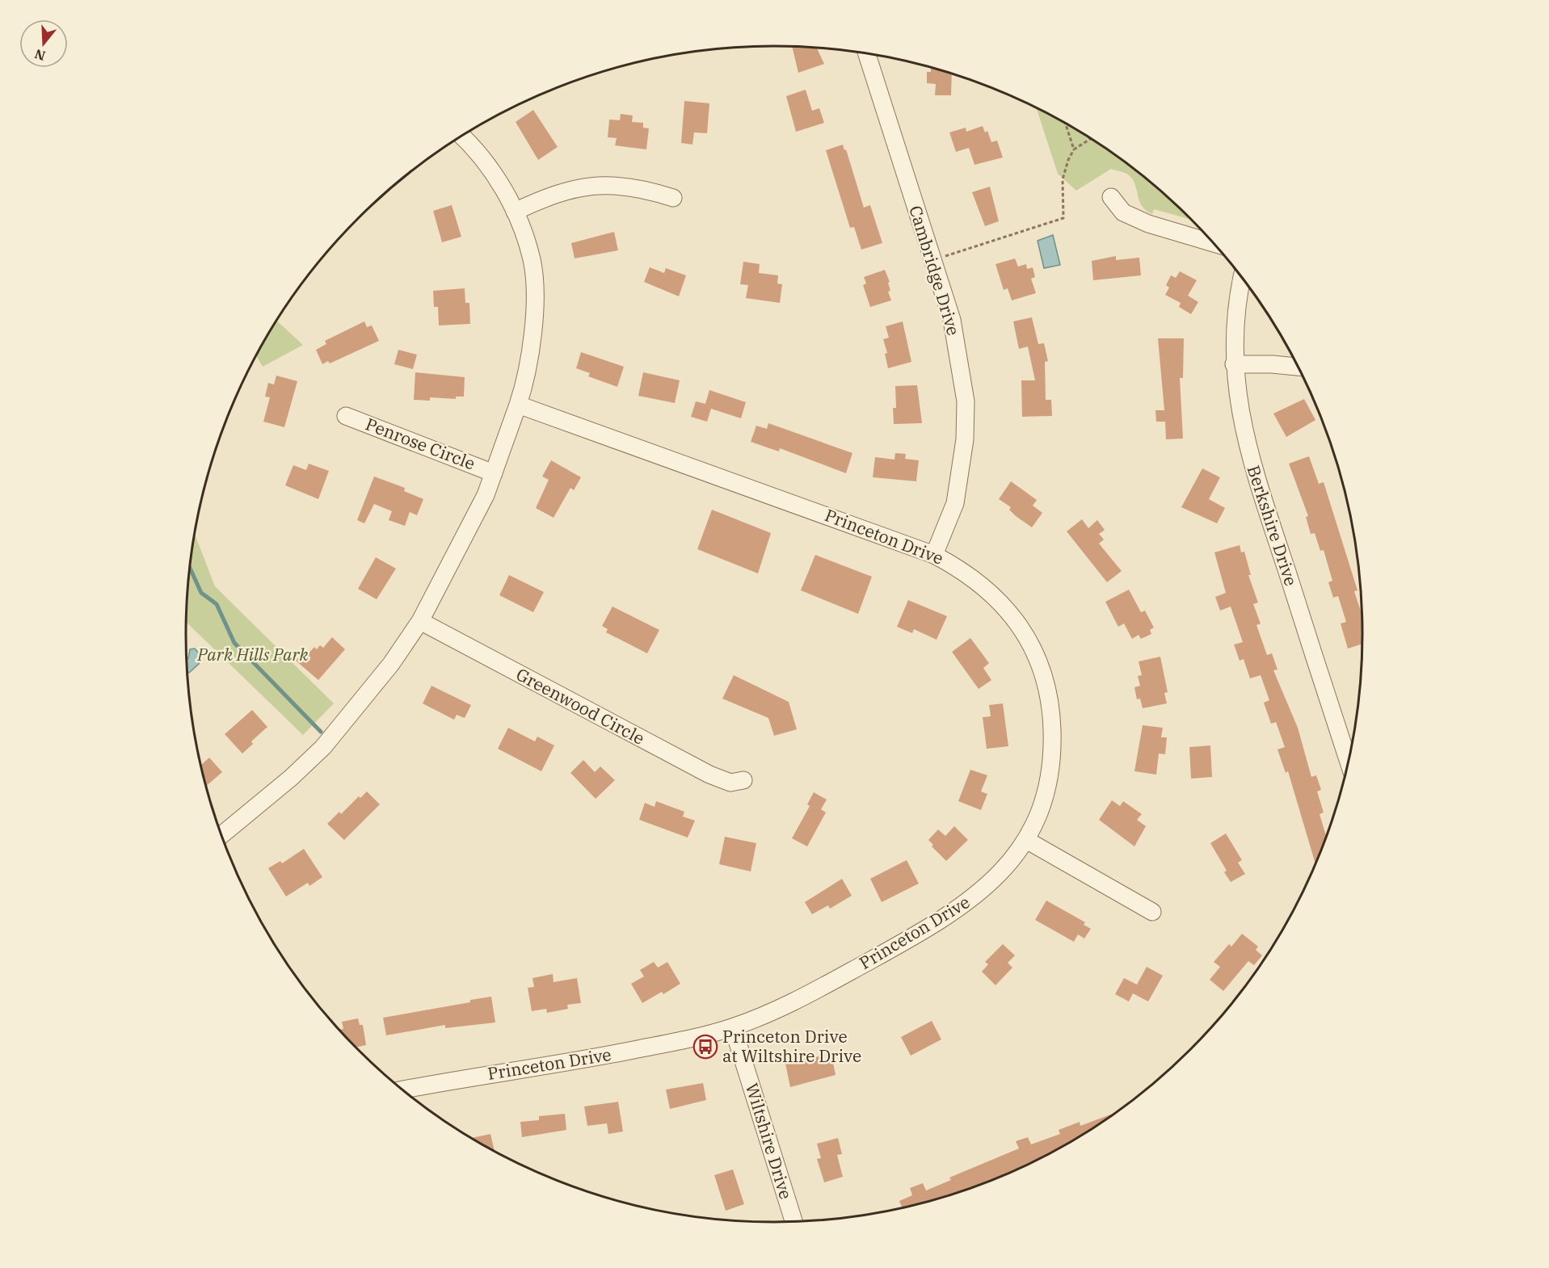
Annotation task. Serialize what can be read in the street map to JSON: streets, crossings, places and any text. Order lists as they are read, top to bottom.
{
  "streets": {
    "street": [
      "Cambridge Drive",
      "Penrose Circle",
      "Berkshire Drive",
      "Princeton Drive",
      "Greenwood Circle",
      "Wiltshire Drive"
    ]
  },
  "crossings": [
    ["Cambridge Drive", "Princeton Drive"],
    ["Princeton Drive", "Wiltshire Drive"]
  ],
  "parks": ["Park Hills Park"],
  "places": {
    "bus stop": ["Princeton Drive at Wiltshire Drive"]
  },
  "north": "bottom"
}
